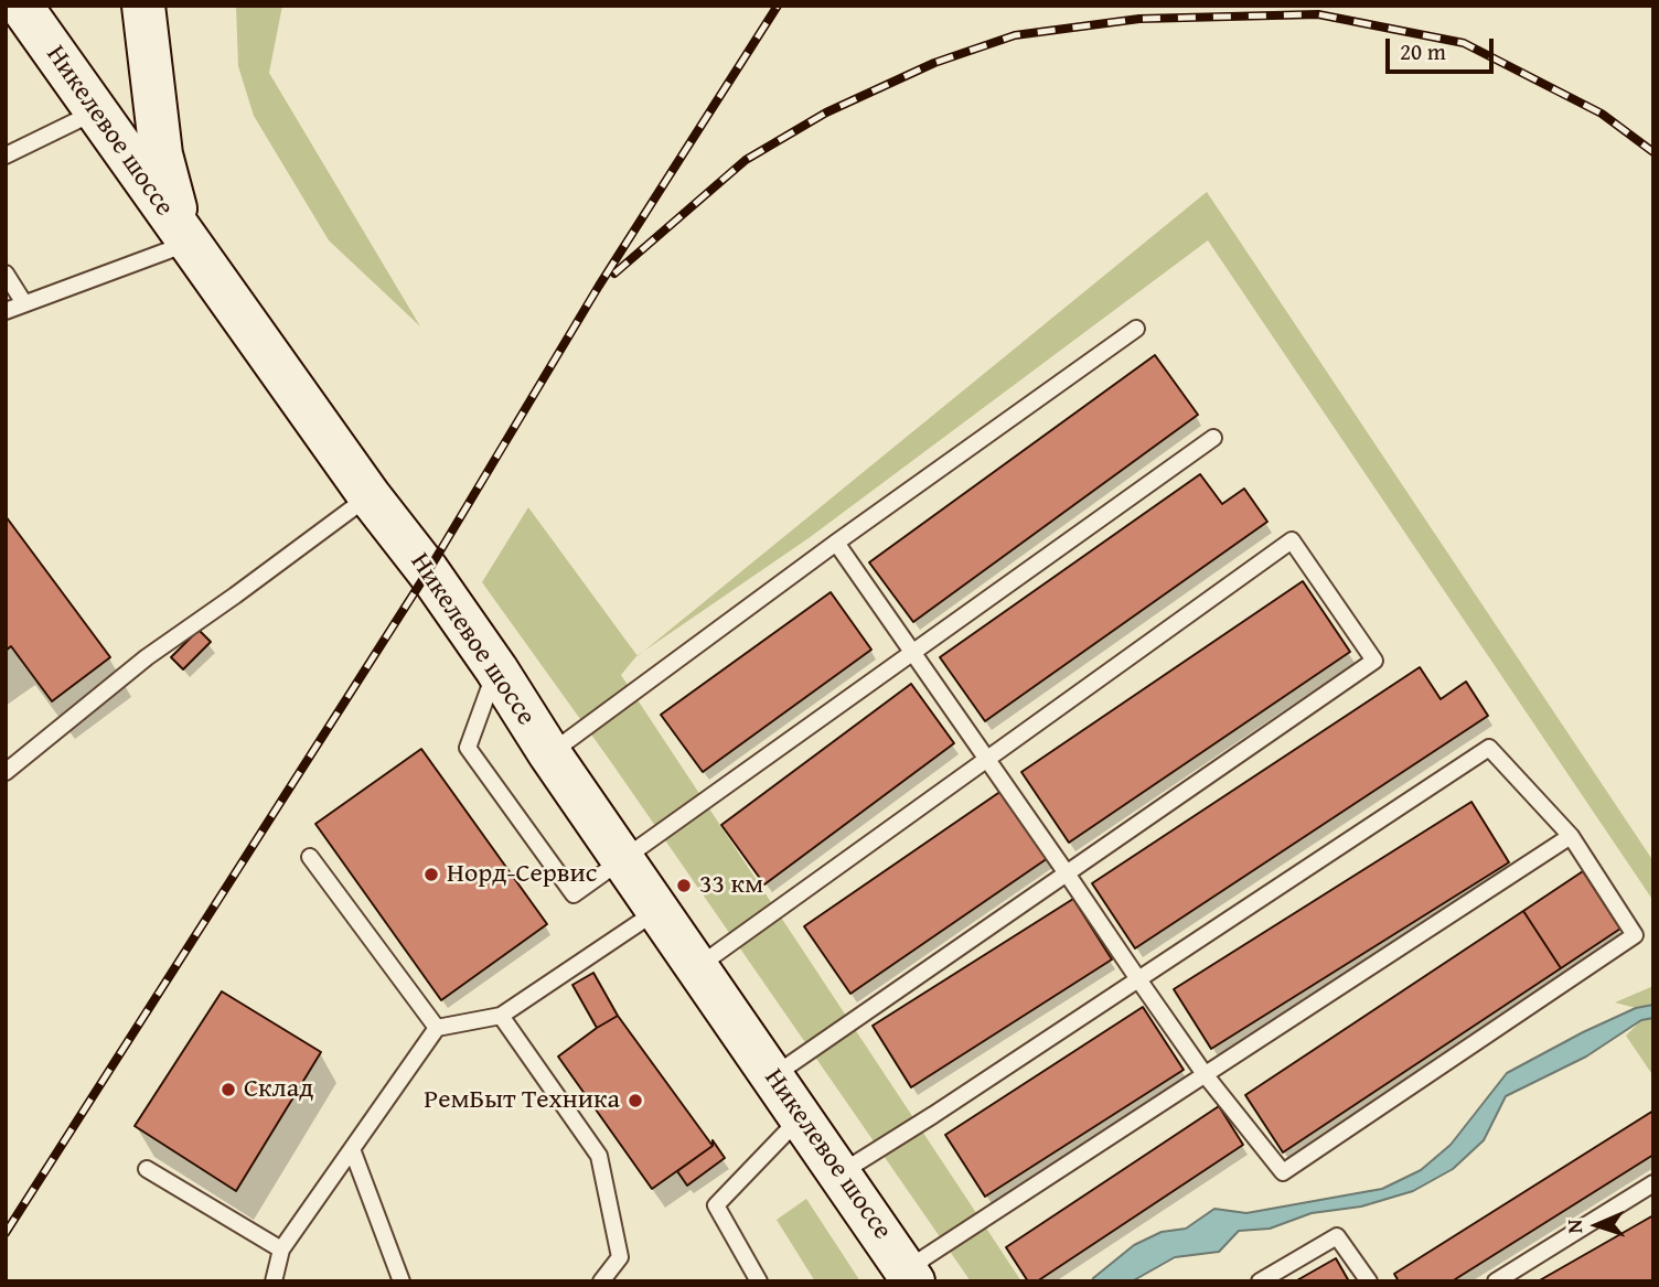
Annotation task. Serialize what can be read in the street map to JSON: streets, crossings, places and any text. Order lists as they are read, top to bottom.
{
  "streets": {
    "main road": ["Никелевое шоссе"]
  },
  "places": [
    "Норд-Сервис",
    "33 км",
    "Склад",
    "РемБыт Техника"
  ],
  "scale_bar": "20 m",
  "north": "left"
}
